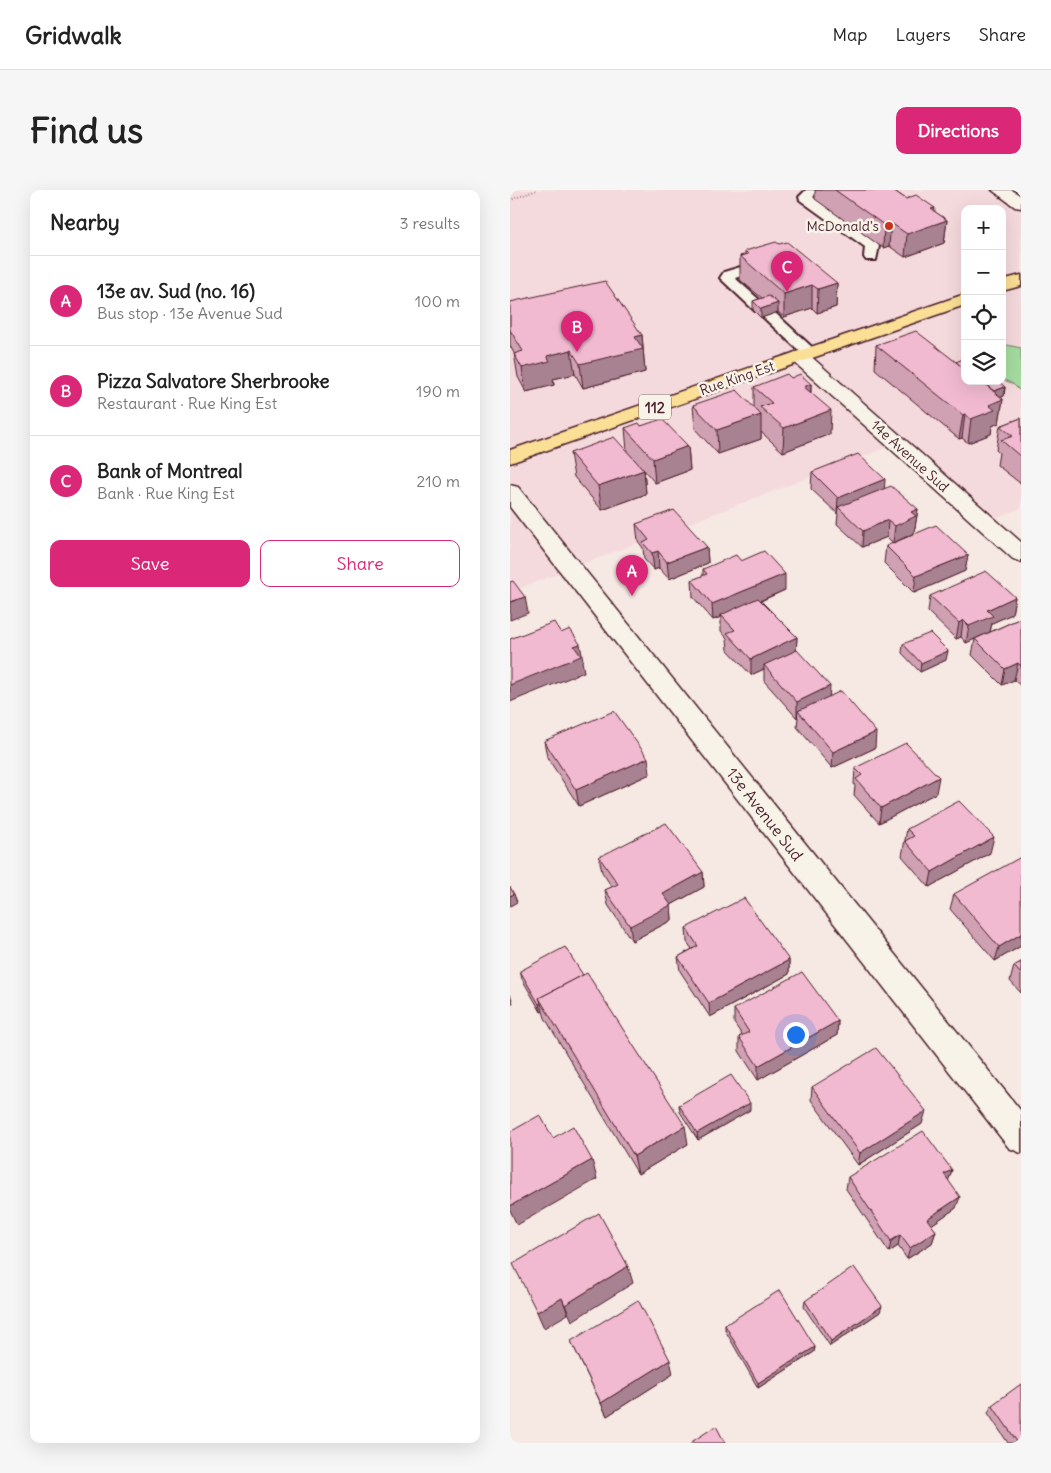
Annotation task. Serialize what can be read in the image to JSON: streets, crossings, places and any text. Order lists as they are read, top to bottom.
{
  "streets": {
    "main road": [
      "Rue King Est",
      "112",
      "14e Avenue Sud",
      "13e Avenue Sud"
    ]
  },
  "crossings": [
    ["Rue King Est", "14e Avenue Sud"]
  ],
  "places": ["McDonald's"],
  "page": {
    "header": "Gridwalk",
    "nav": ["Map", "Layers", "Share"],
    "buttons": [
      "Directions",
      ["Save", "Share"]
    ],
    "title": "Find us",
    "heading": ["Nearby", "3 results"],
    "map_buttons": ["+", "−"],
    "pins": ["C", "B", "A"],
    "list": [
      {
        "mark": "A",
        "name": "13e av. Sud (no. 16)",
        "note": "Bus stop · 13e Avenue Sud",
        "value": "100 m"
      },
      {
        "mark": "B",
        "name": "Pizza Salvatore Sherbrooke",
        "note": "Restaurant · Rue King Est",
        "value": "190 m"
      },
      {
        "mark": "C",
        "name": "Bank of Montreal",
        "note": "Bank · Rue King Est",
        "value": "210 m"
      }
    ]
  }
}
